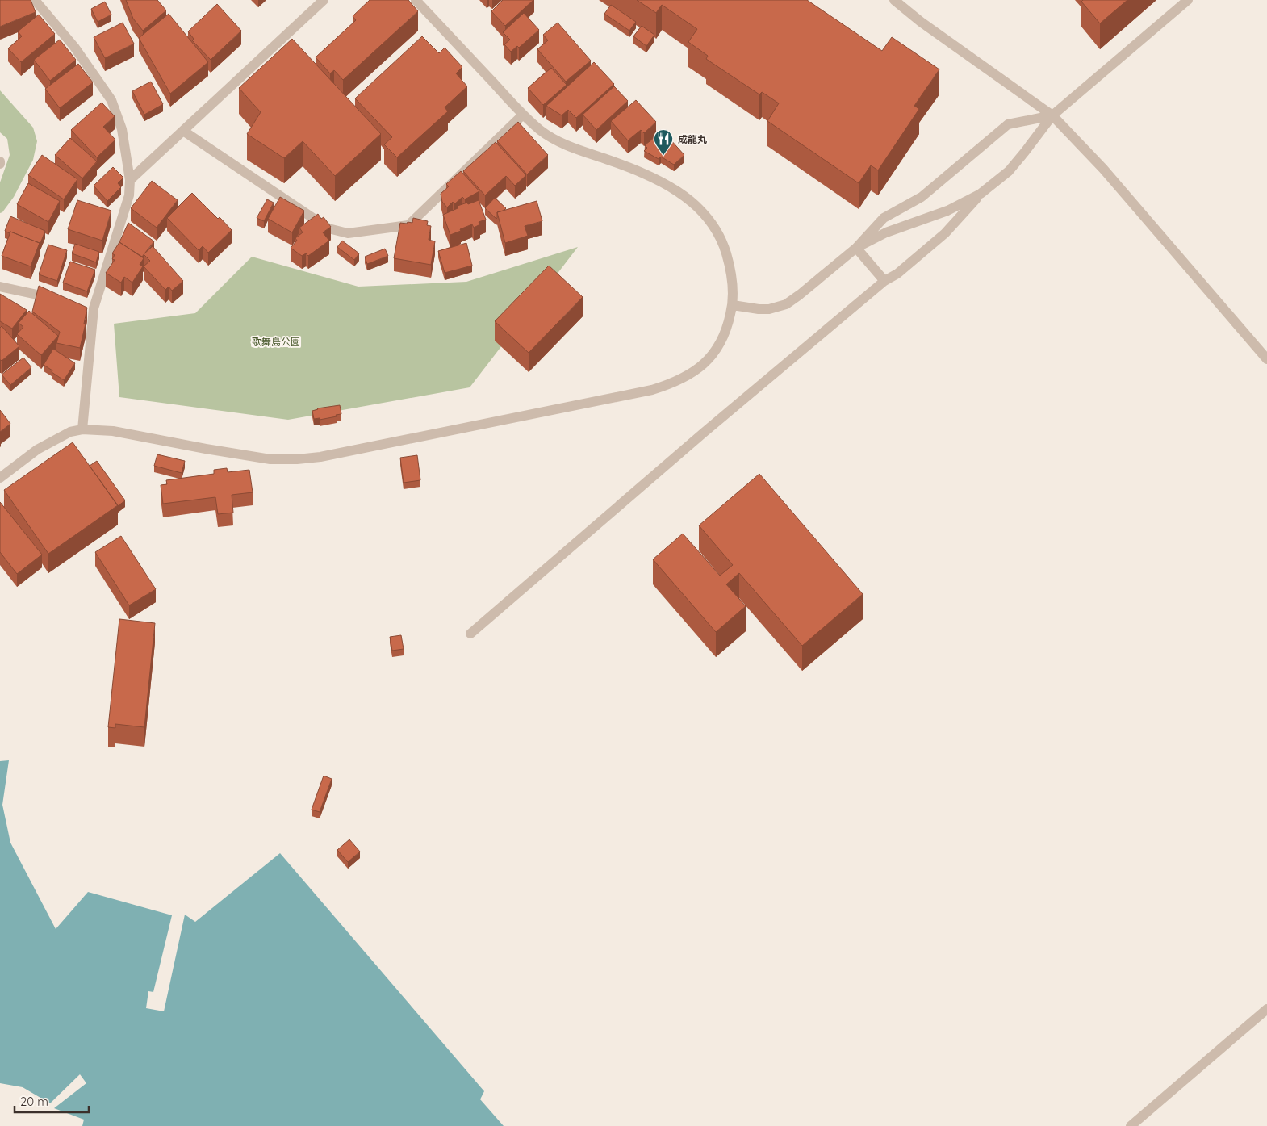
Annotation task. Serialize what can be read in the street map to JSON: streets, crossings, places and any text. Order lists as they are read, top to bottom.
{
  "parks": ["歌舞島公園"],
  "places": {
    "restaurant": ["成龍丸"]
  },
  "scale_bar": "20 m"
}
